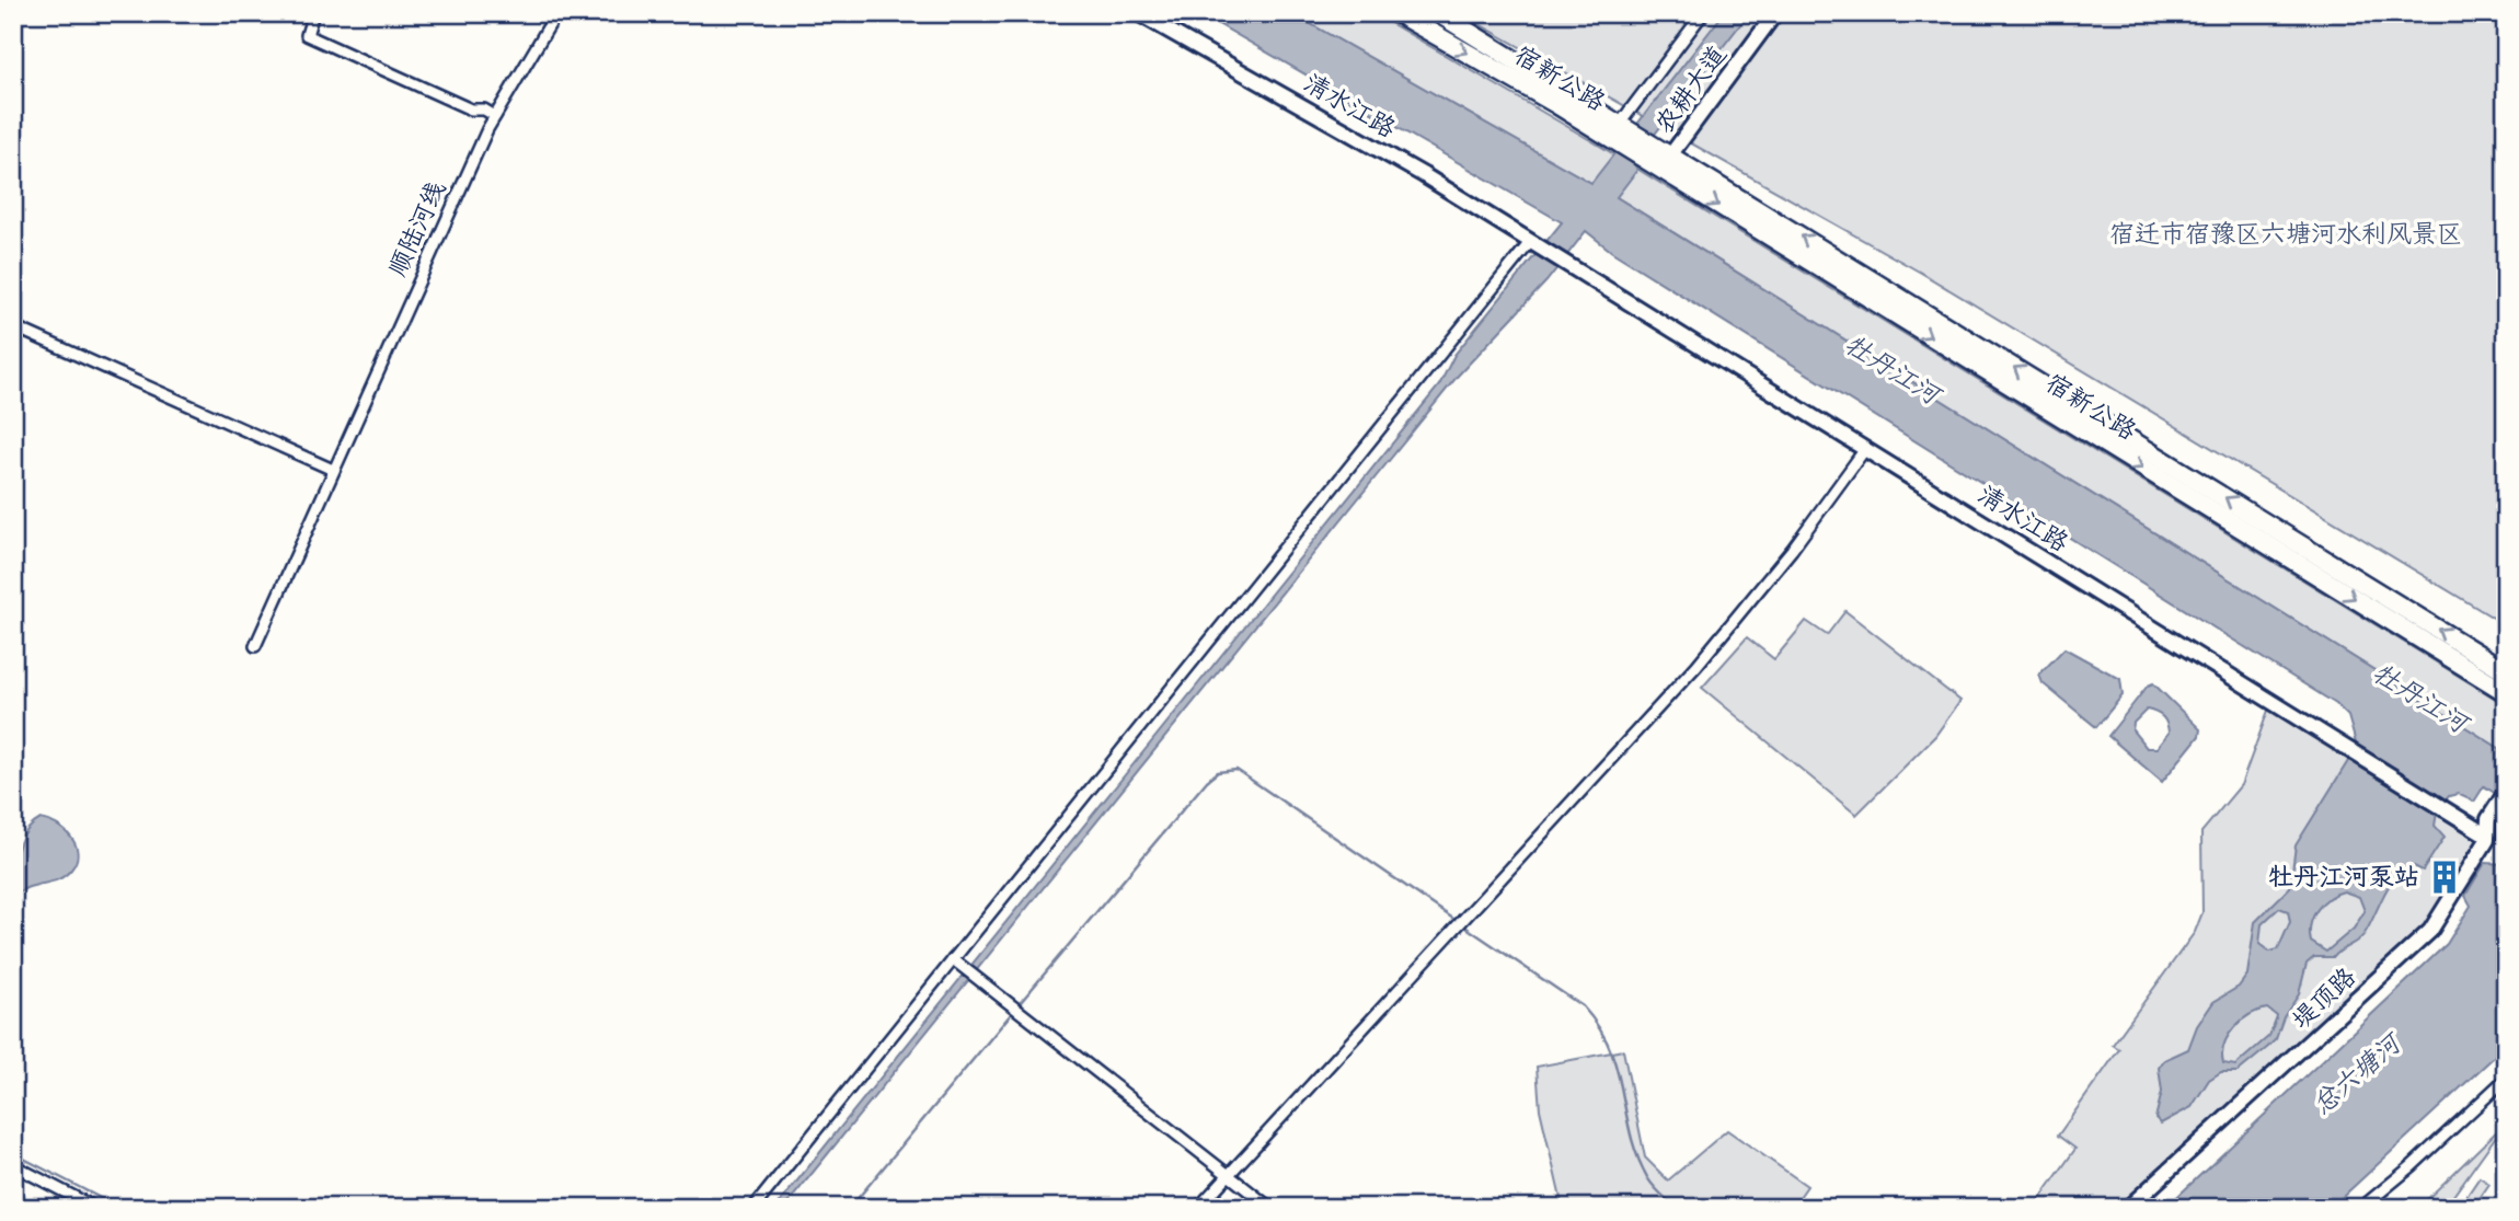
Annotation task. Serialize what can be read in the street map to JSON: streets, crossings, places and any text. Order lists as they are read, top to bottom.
{
  "streets": {
    "highway": ["宿新公路"],
    "street": [
      "农耕大道",
      "清水江路",
      "顺陆河线",
      "堤顶路"
    ]
  },
  "crossings": [
    ["宿新公路", "农耕大道"],
    ["清水江路", "堤顶路"]
  ],
  "water": ["牡丹江河", "总六塘河"],
  "parks": ["宿迁市宿豫区六塘河水利风景区"],
  "places": {
    "building": ["牡丹江河泵站"]
  }
}
